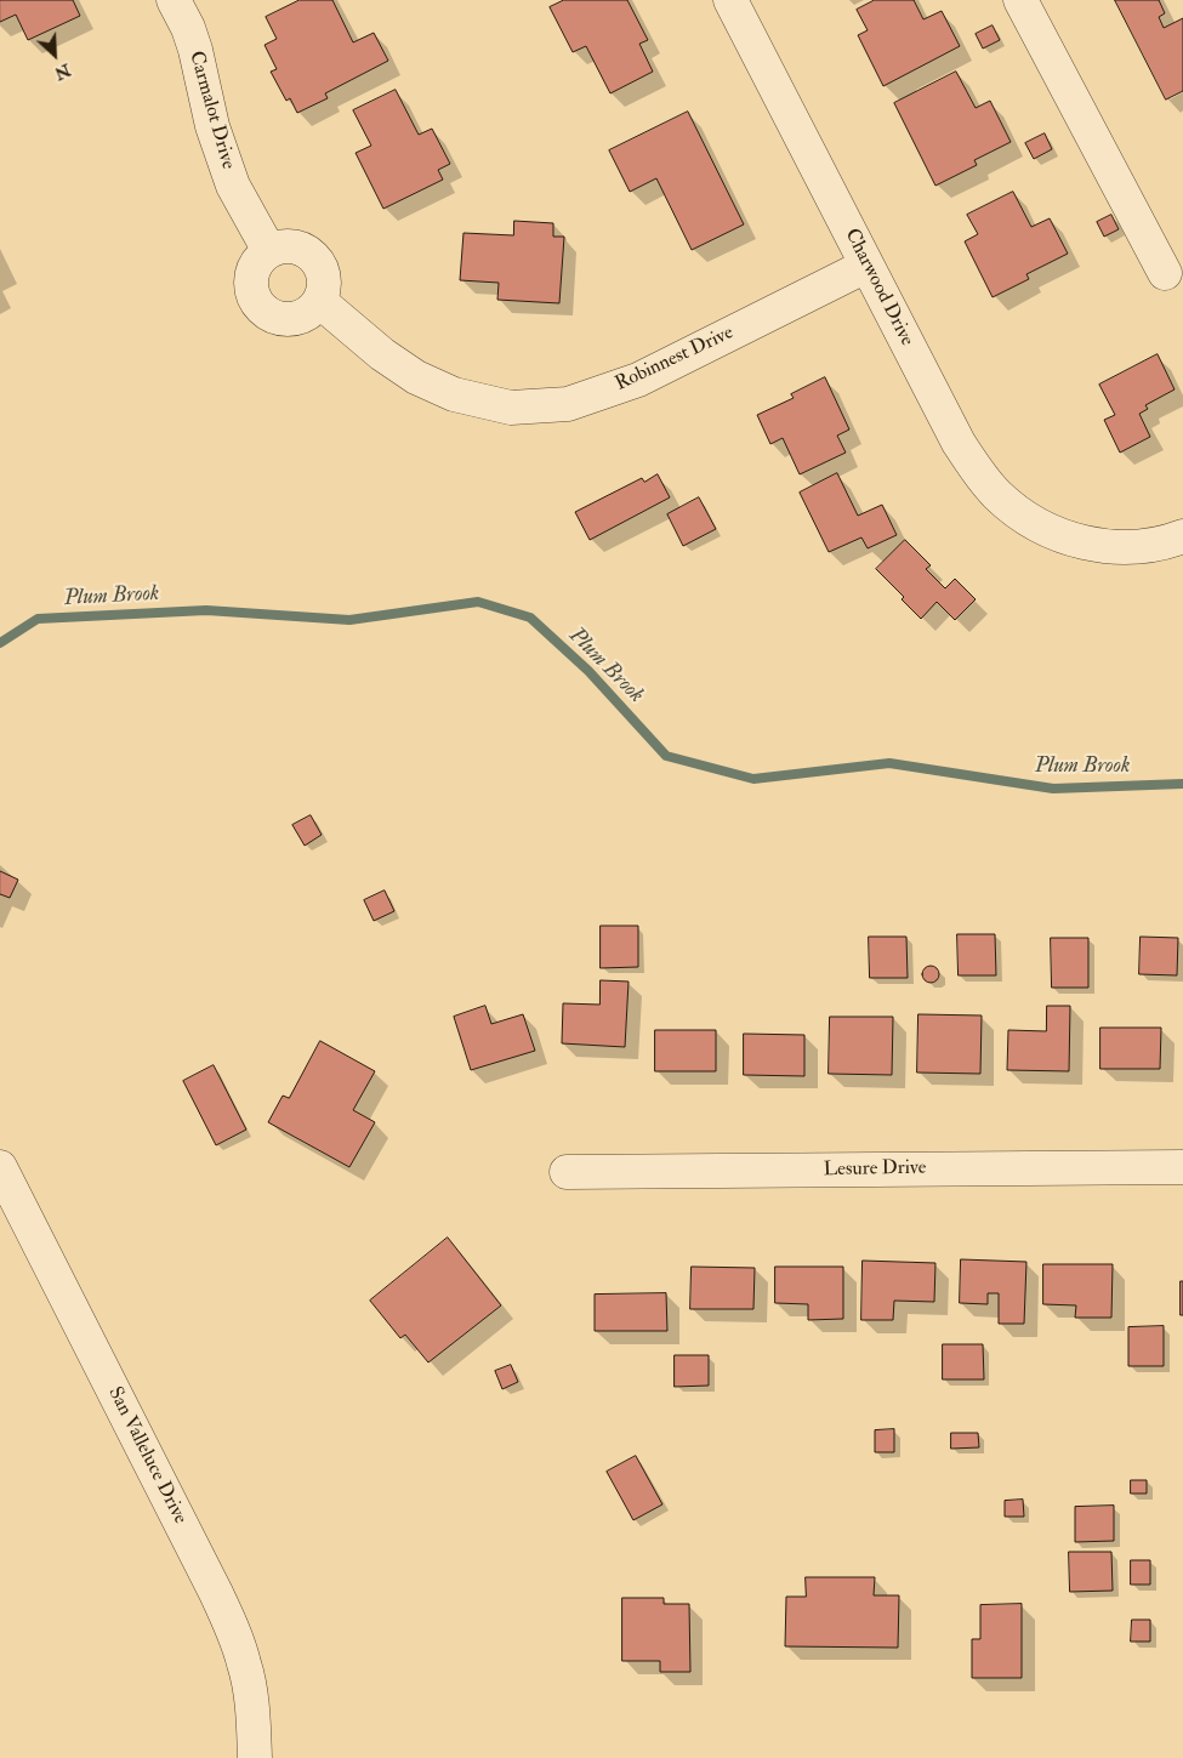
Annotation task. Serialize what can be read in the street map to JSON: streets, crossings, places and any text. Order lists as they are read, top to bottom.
{
  "streets": {
    "street": [
      "Carmalot Drive",
      "Charwood Drive",
      "Robinnest Drive",
      "Lesure Drive",
      "San Valleluce Drive"
    ]
  },
  "crossings": [
    ["Carmalot Drive", "Robinnest Drive"],
    ["Charwood Drive", "Robinnest Drive"]
  ],
  "water": ["Plum Brook"],
  "north": "bottom right"
}
